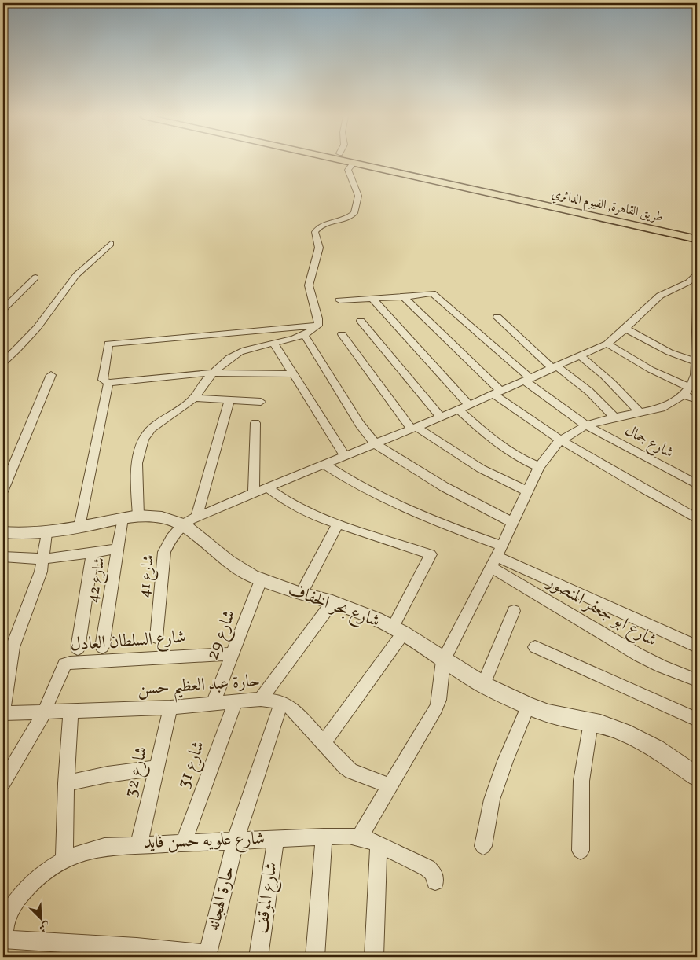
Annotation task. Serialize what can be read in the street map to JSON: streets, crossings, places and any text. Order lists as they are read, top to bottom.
{
  "streets": {
    "highway": ["طريق القاهرة, الفيوم الدائري"],
    "street": [
      "شارع جمال",
      "شارع 41",
      "شارع 42",
      "شارع بحر الخفاف",
      "شارع ابو جعفر المنصور",
      "شارع 29",
      "شارع السلطان العادل",
      "حارة عبد العظيم حسن",
      "شارع 31",
      "شارع 32",
      "شارع علويه حسن فايد",
      "شارع الموقف",
      "حارة الهجانه"
    ]
  },
  "crossings": [
    ["شارع 41", "شارع بحر الخفاف"],
    ["شارع 42", "شارع بحر الخفاف"],
    ["شارع بحر الخفاف", "شارع 29"],
    ["شارع 29", "شارع السلطان العادل"],
    ["شارع 29", "حارة عبد العظيم حسن"],
    ["شارع السلطان العادل", "حارة عبد العظيم حسن"],
    ["حارة عبد العظيم حسن", "شارع 31"],
    ["حارة عبد العظيم حسن", "شارع 32"],
    ["حارة عبد العظيم حسن", "حارة الهجانه"],
    ["شارع 31", "شارع علويه حسن فايد"],
    ["شارع 32", "شارع علويه حسن فايد"],
    ["شارع علويه حسن فايد", "شارع الموقف"],
    ["شارع علويه حسن فايد", "حارة الهجانه"]
  ],
  "north": "bottom right"
}
